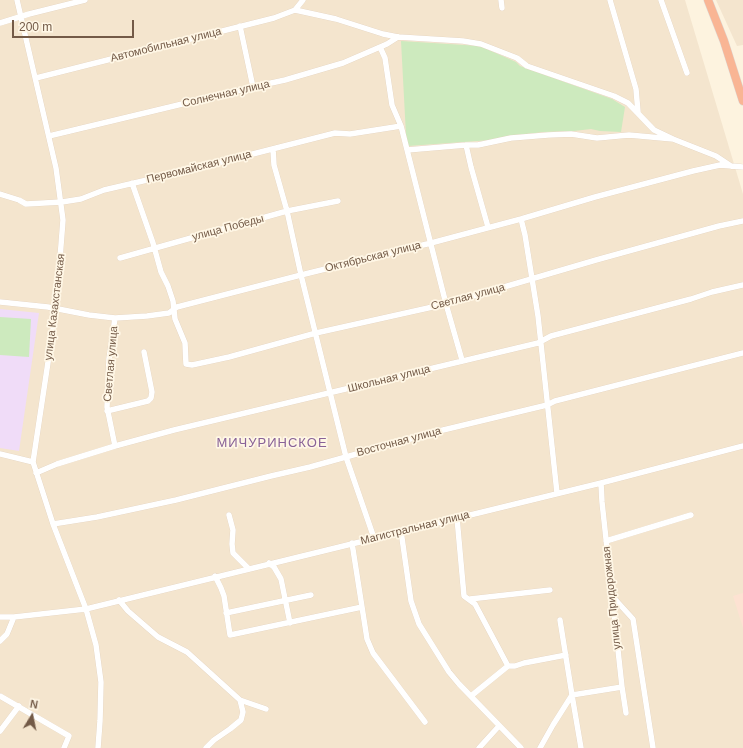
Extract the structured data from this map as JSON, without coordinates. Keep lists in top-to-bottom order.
{
  "streets": {
    "street": [
      "Автомобильная улица",
      "Солнечная улица",
      "Первомайская улица",
      "улица Победы",
      "Октябрьская улица",
      "Светлая улица",
      "улица Казахстанская",
      "Школьная улица",
      "Восточная улица",
      "Магистральная улица",
      "улица Придорожная"
    ]
  },
  "crossings": [
    ["Автомобильная улица", "улица Казахстанская"],
    ["Солнечная улица", "улица Казахстанская"],
    ["Первомайская улица", "улица Казахстанская"],
    ["Октябрьская улица", "Светлая улица"],
    ["Октябрьская улица", "улица Казахстанская"],
    ["Светлая улица", "Школьная улица"],
    ["улица Казахстанская", "Школьная улица"],
    ["улица Казахстанская", "Восточная улица"],
    ["улица Казахстанская", "Магистральная улица"],
    ["Магистральная улица", "улица Придорожная"]
  ],
  "districts": ["МИЧУРИНСКОЕ"],
  "scale_bar": "200 m",
  "north": "top"
}
